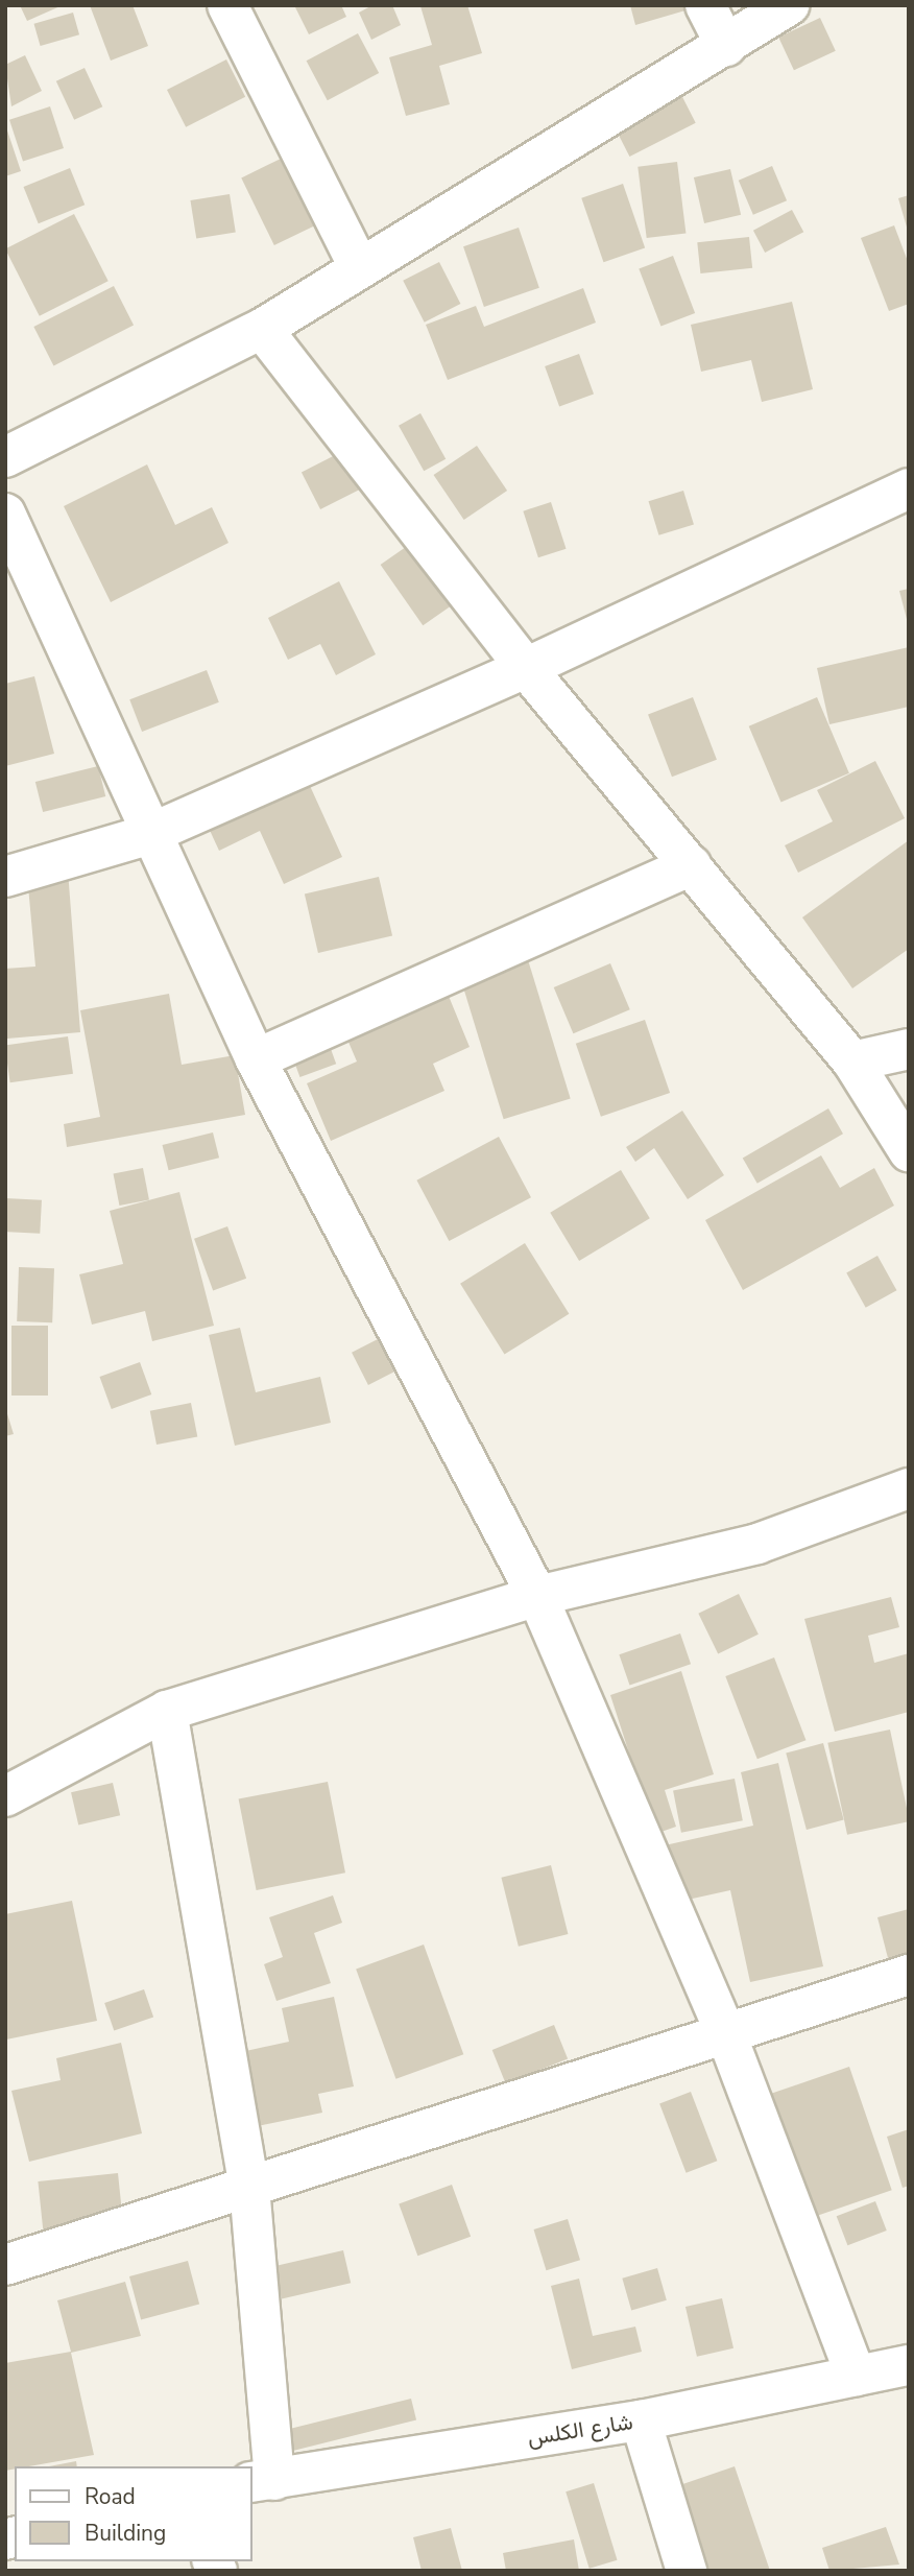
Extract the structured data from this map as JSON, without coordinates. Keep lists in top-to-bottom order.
{
  "streets": {
    "street": ["شارع الكلس"]
  },
  "legend": ["Road", "Building"]
}
